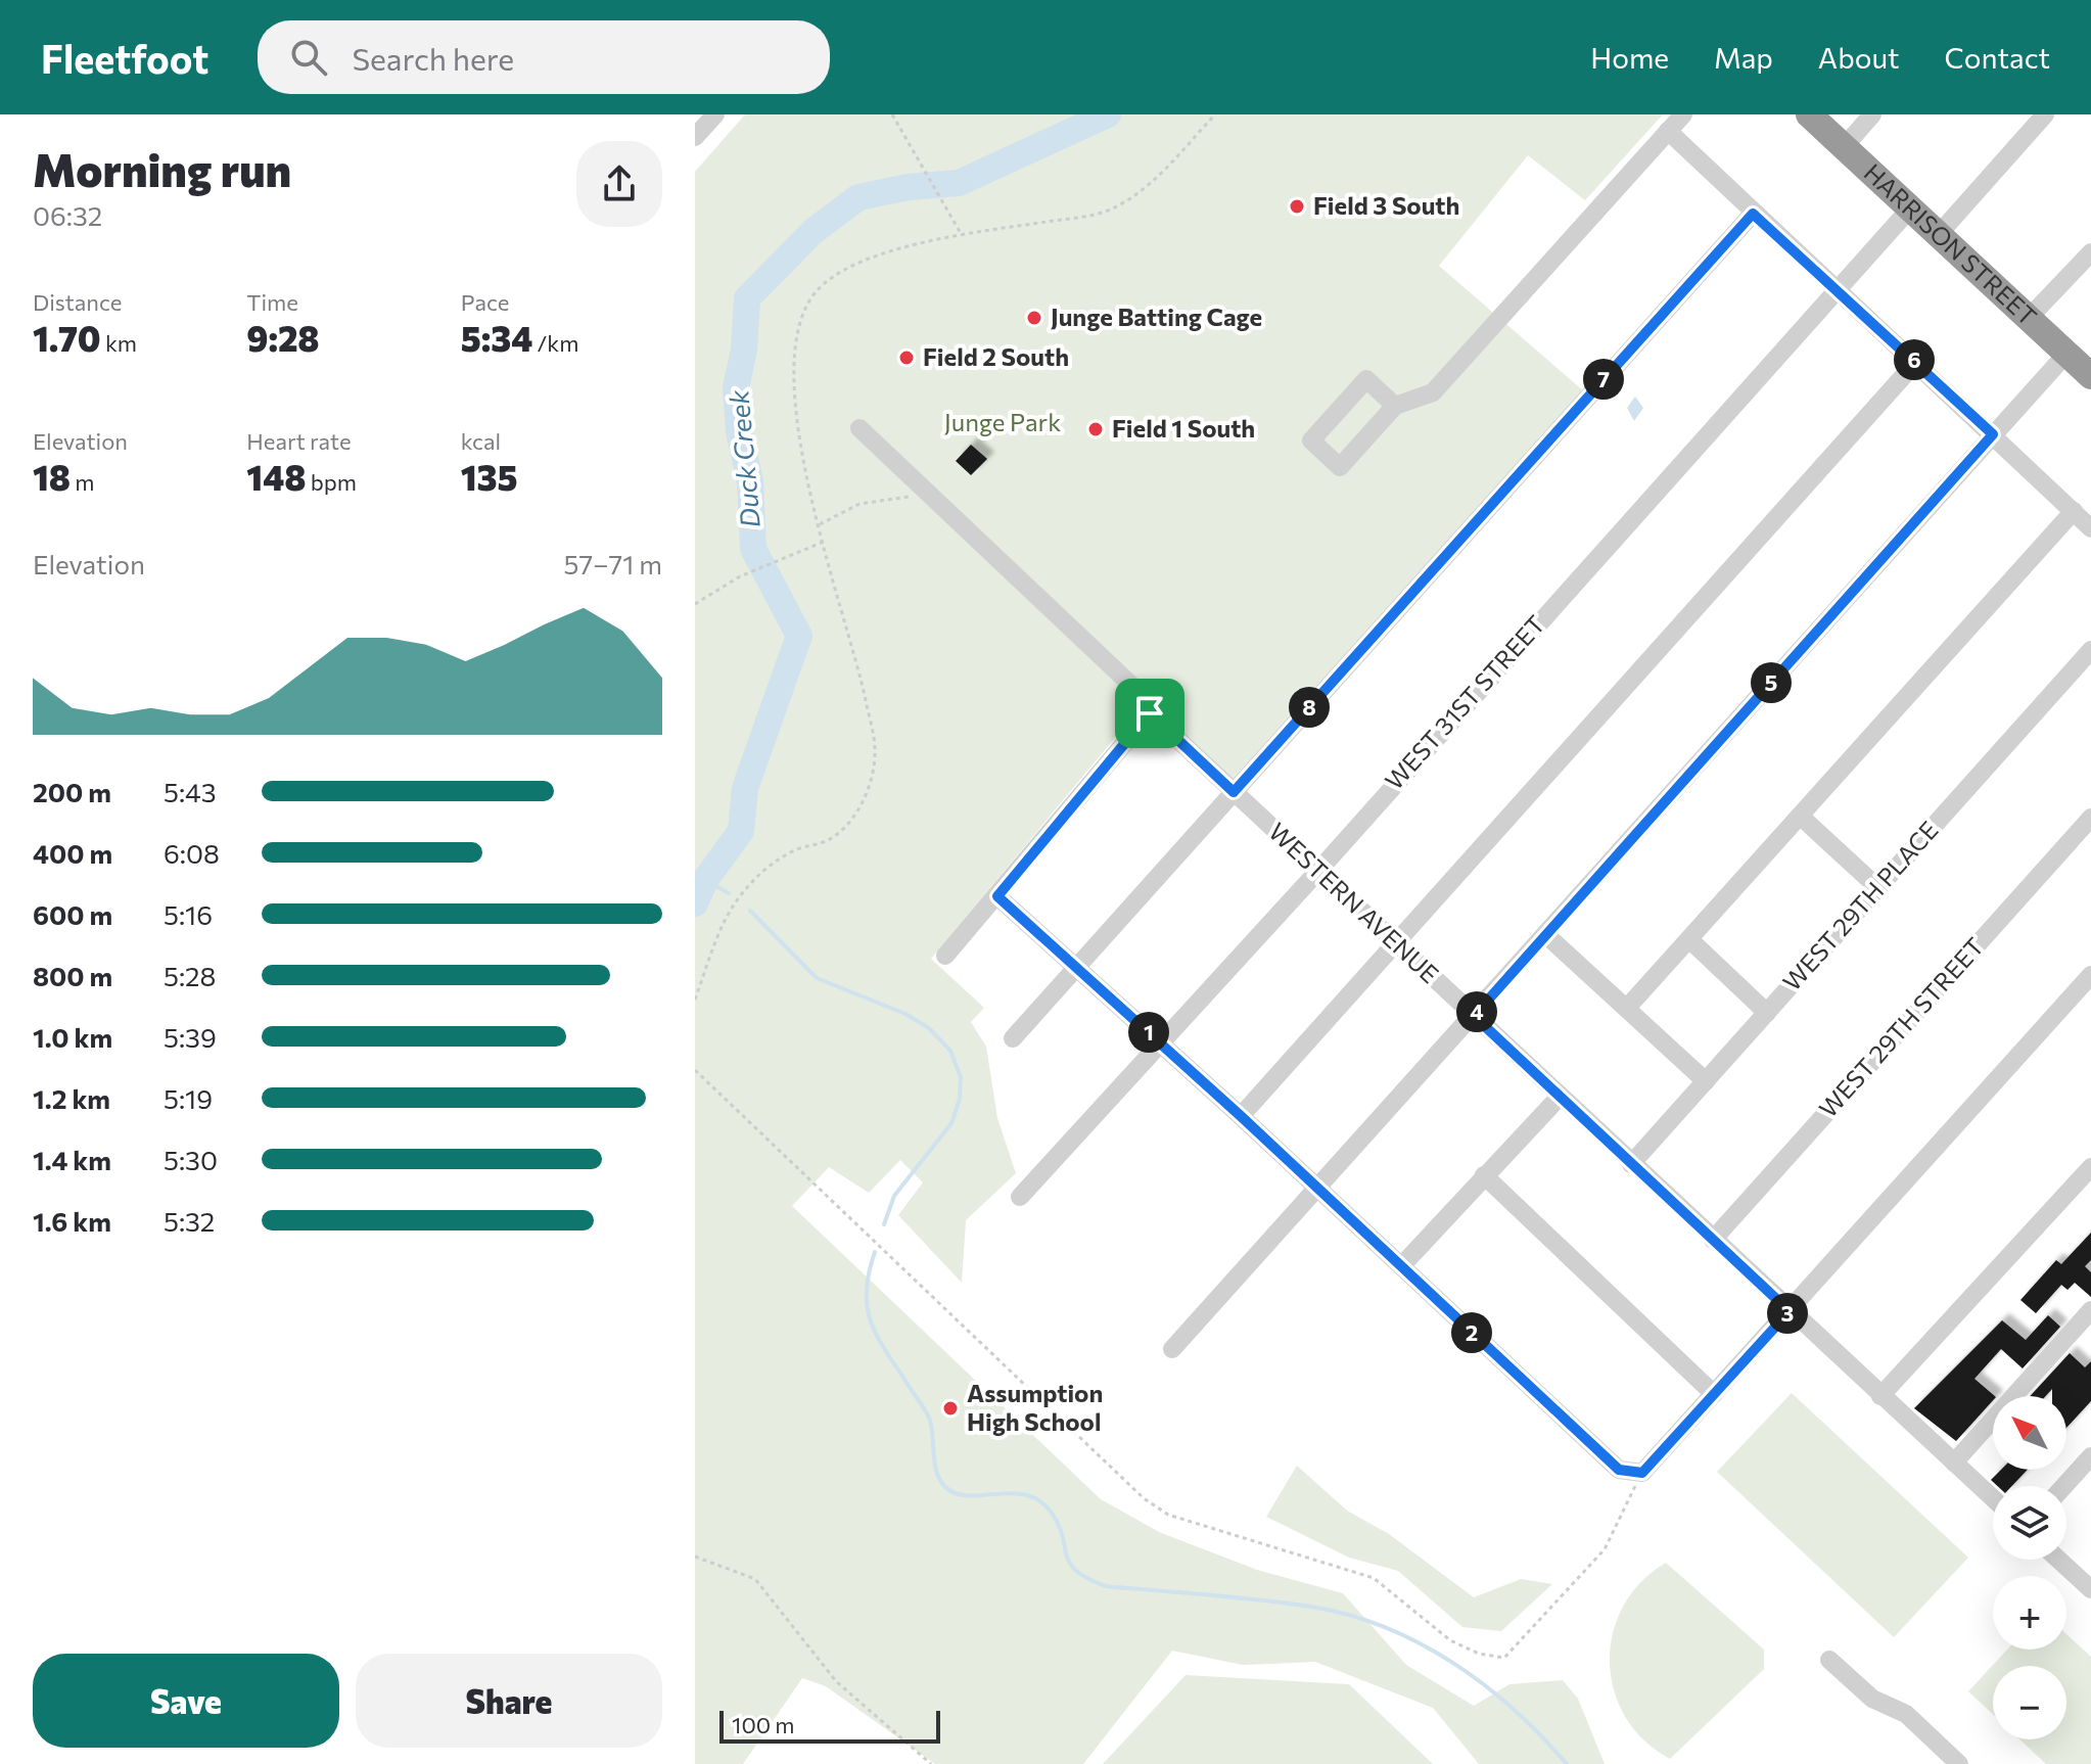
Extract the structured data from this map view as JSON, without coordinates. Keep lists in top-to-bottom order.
{
  "streets": {
    "highway": ["HARRISON STREET"],
    "street": [
      "WEST 31ST STREET",
      "WESTERN AVENUE",
      "WEST 29TH PLACE",
      "WEST 29TH STREET"
    ]
  },
  "crossings": [
    ["HARRISON STREET", "WEST 31ST STREET"],
    ["WEST 31ST STREET", "WESTERN AVENUE"],
    ["WESTERN AVENUE", "WEST 29TH PLACE"],
    ["WESTERN AVENUE", "WEST 29TH STREET"]
  ],
  "water": ["Duck Creek"],
  "parks": ["Junge Park"],
  "places": [
    "Field 3 South",
    "Junge Batting Cage",
    "Field 2 South",
    "Field 1 South",
    "Assumption High School"
  ],
  "scale_bar": "100 m",
  "north": "top left",
  "page": {
    "header": "Fleetfoot",
    "search": "Search here",
    "nav": [
      "Home",
      "Map",
      "About",
      "Contact"
    ],
    "heading": ["Morning run", "06:32"],
    "stats": [
      ["Distance", "1.70 km"],
      ["Time", "9:28"],
      ["Pace", "5:34 /km"],
      ["Elevation", "18 m"],
      ["Heart rate", "148 bpm"],
      ["kcal", "135"]
    ],
    "pins": [
      "6",
      "7",
      "5",
      "8",
      "4",
      "1",
      "3",
      "2"
    ],
    "chart": ["Elevation", "57–71 m"],
    "list": [
      {
        "name": "200 m",
        "note": "5:43"
      },
      {
        "name": "400 m",
        "note": "6:08"
      },
      {
        "name": "600 m",
        "note": "5:16"
      },
      {
        "name": "800 m",
        "note": "5:28"
      },
      {
        "name": "1.0 km",
        "note": "5:39"
      },
      {
        "name": "1.2 km",
        "note": "5:19"
      },
      {
        "name": "1.4 km",
        "note": "5:30"
      },
      {
        "name": "1.6 km",
        "note": "5:32"
      }
    ],
    "map_buttons": ["+", "−"],
    "buttons": ["Save", "Share"],
    "scale": "100 m"
  }
}
